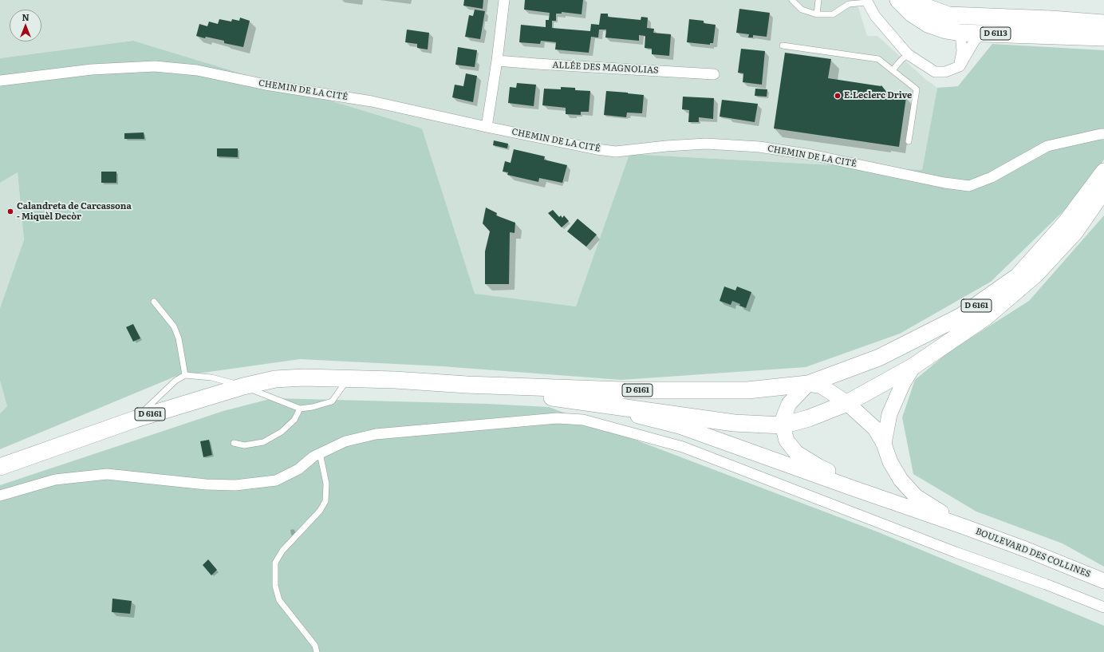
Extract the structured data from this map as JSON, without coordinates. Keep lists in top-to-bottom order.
{
  "streets": {
    "main road": ["D 6113", "D 6161"],
    "street": ["ALLÉE DES MAGNOLIAS", "CHEMIN DE LA CITÉ", "BOULEVARD DES COLLINES"]
  },
  "places": ["E.Leclerc Drive", "Calandreta de Carcassona - Miquèl Decòr"],
  "north": "top"
}
